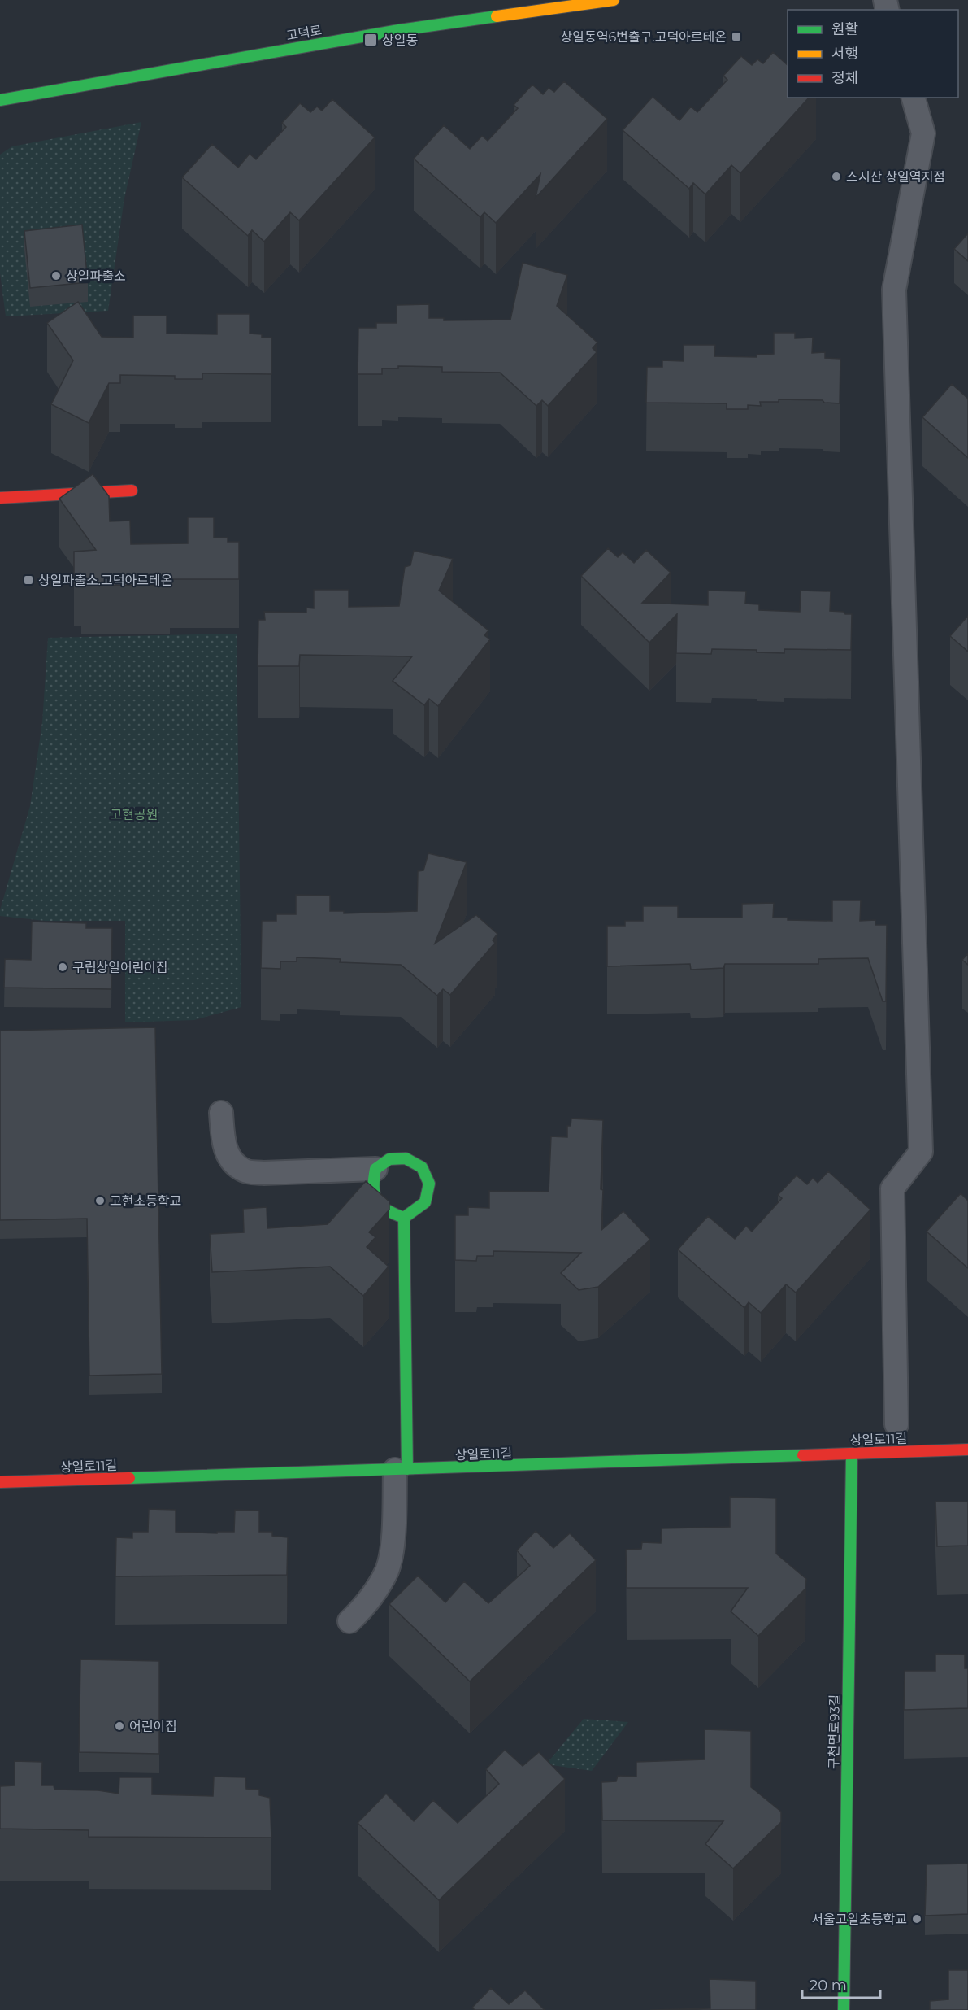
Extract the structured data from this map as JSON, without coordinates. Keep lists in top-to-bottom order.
{
  "streets": {
    "street": ["고덕로", "상일로11길", "구천면로93길"]
  },
  "crossings": [
    ["상일로11길", "구천면로93길"]
  ],
  "parks": ["고현공원"],
  "places": {
    "transit": ["상일동역6번출구.고덕아르테온", "상일동", "상일파출소.고덕아르테온"],
    "other": [
      "스시산 상일역지점",
      "상일파출소",
      "구립상일어린이집",
      "고현초등학교",
      "어린이집",
      "서울고일초등학교"
    ]
  },
  "legend": ["원활", "서행", "정체"],
  "scale_bar": "20 m"
}
